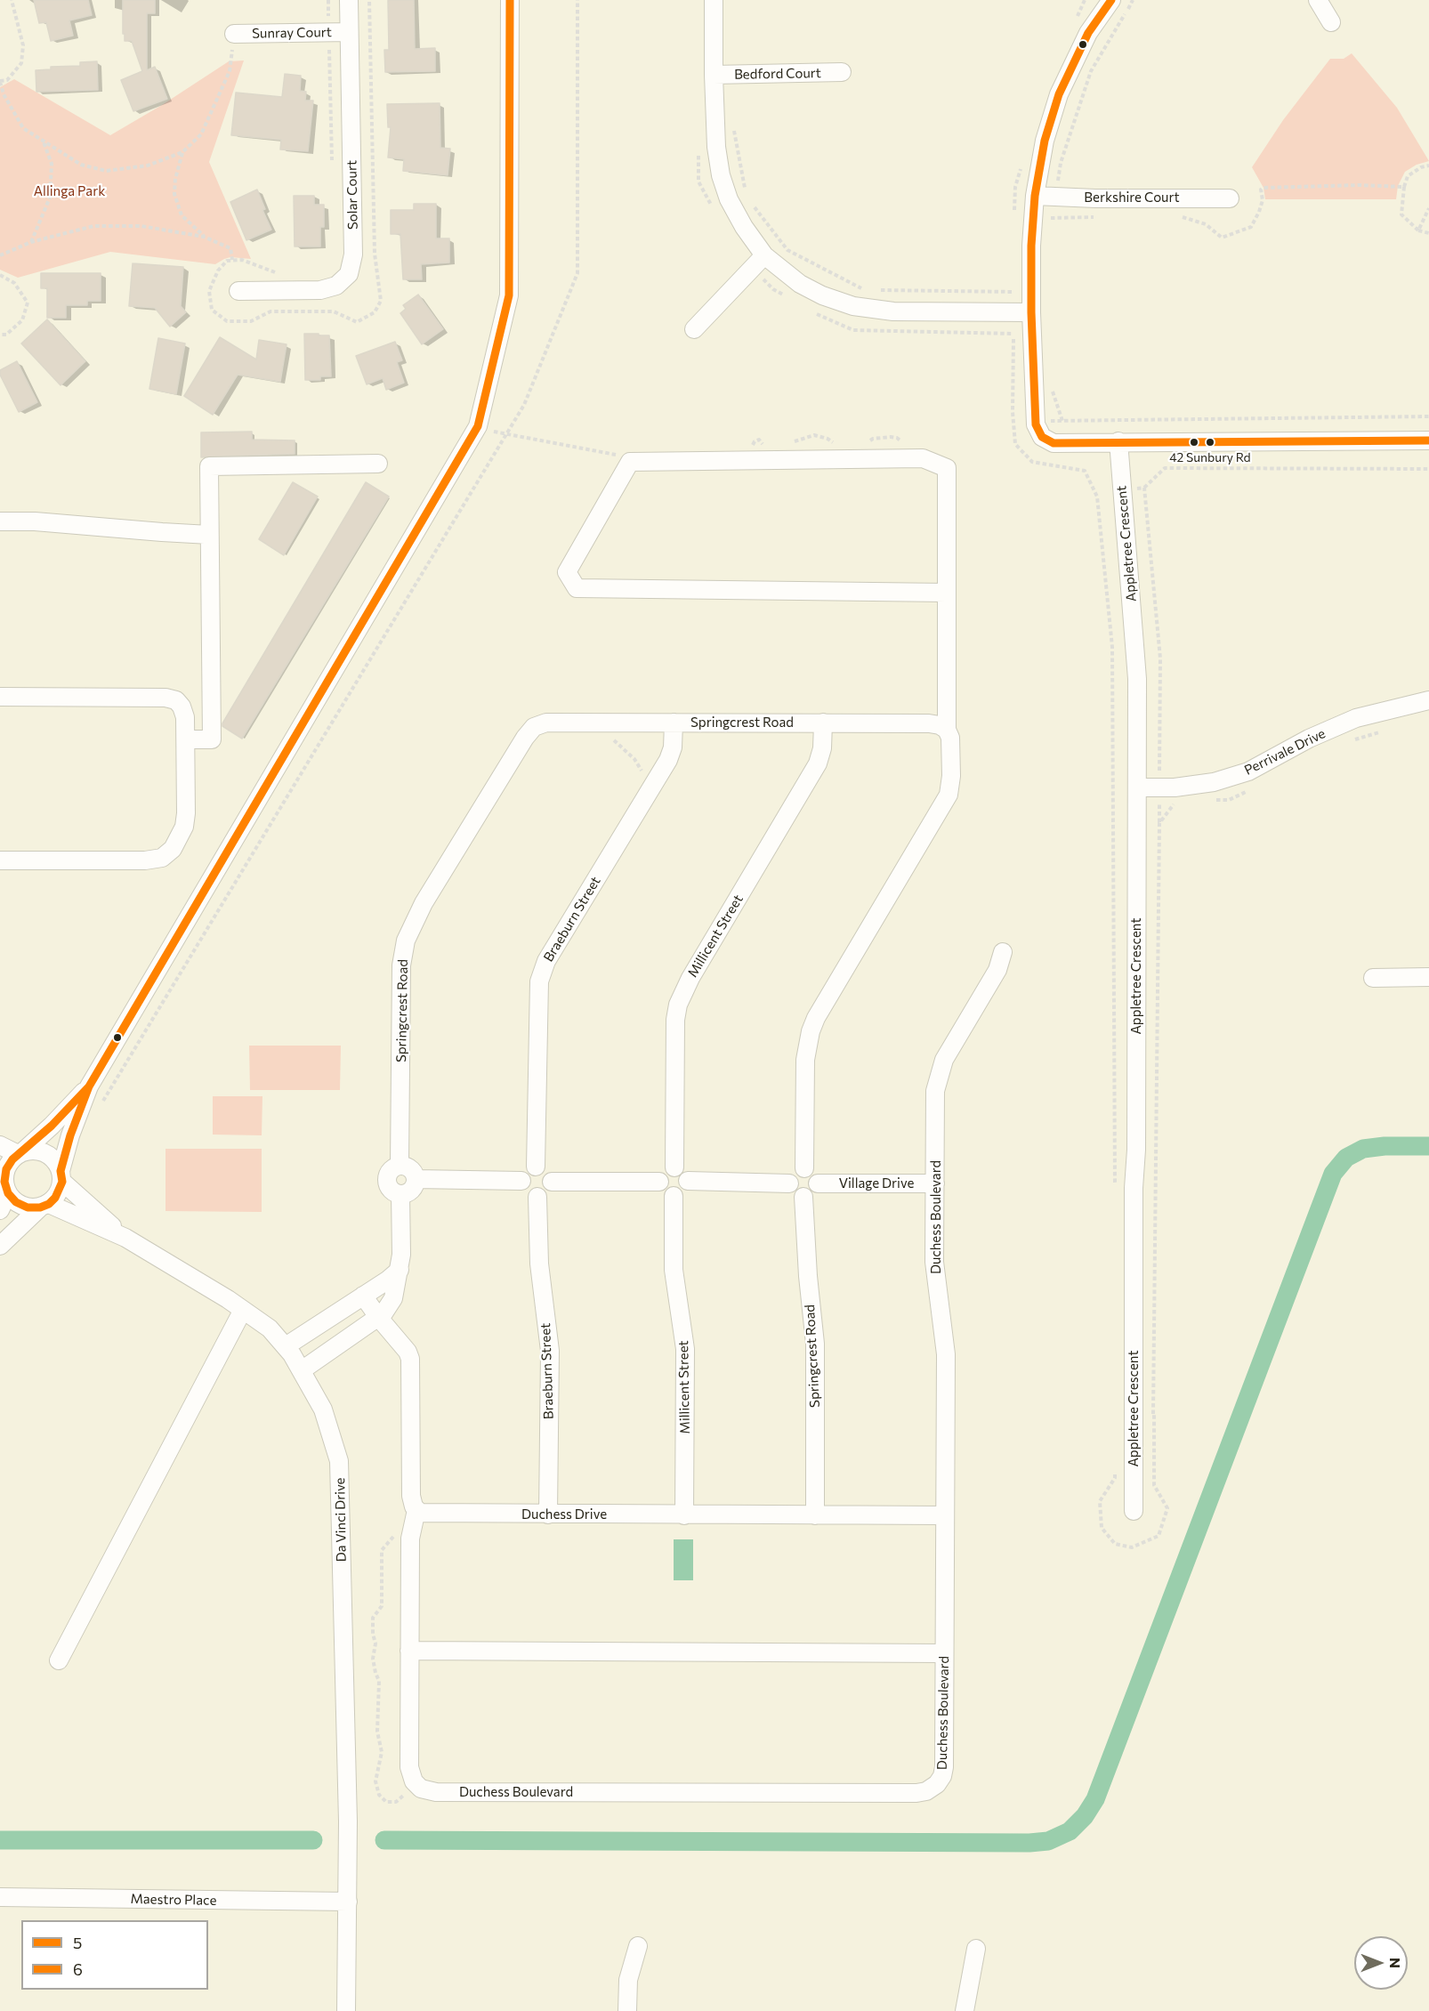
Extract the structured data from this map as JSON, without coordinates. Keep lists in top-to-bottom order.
{
  "streets": {
    "street": [
      "Sunray Court",
      "Bedford Court",
      "Solar Court",
      "Berkshire Court",
      "Appletree Crescent",
      "Springcrest Road",
      "Perrivale Drive",
      "Braeburn Street",
      "Millicent Street",
      "Village Drive",
      "Duchess Boulevard",
      "Duchess Drive",
      "Da Vinci Drive",
      "Maestro Place"
    ]
  },
  "crossings": [
    ["Sunray Court", "Solar Court"],
    ["Appletree Crescent", "Perrivale Drive"],
    ["Springcrest Road", "Braeburn Street"],
    ["Springcrest Road", "Millicent Street"],
    ["Springcrest Road", "Village Drive"],
    ["Springcrest Road", "Duchess Drive"],
    ["Braeburn Street", "Duchess Drive"],
    ["Millicent Street", "Duchess Drive"],
    ["Village Drive", "Duchess Boulevard"],
    ["Duchess Boulevard", "Duchess Drive"],
    ["Da Vinci Drive", "Maestro Place"]
  ],
  "parks": ["Allinga Park"],
  "places": ["42 Sunbury Rd"],
  "lines": ["transit line 5", "transit line 6"],
  "legend": ["5", "6"],
  "north": "right"
}
